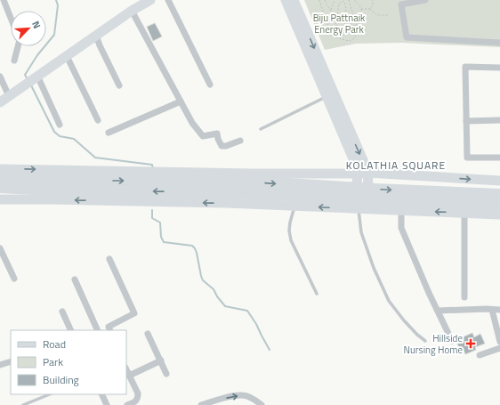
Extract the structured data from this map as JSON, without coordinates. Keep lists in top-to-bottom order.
{
  "districts": ["KOLATHIA SQUARE"],
  "parks": ["Biju Pattnaik Energy Park"],
  "places": {
    "health": ["Hillside Nursing Home"]
  },
  "legend": ["Road", "Park", "Building"],
  "north": "top right"
}
